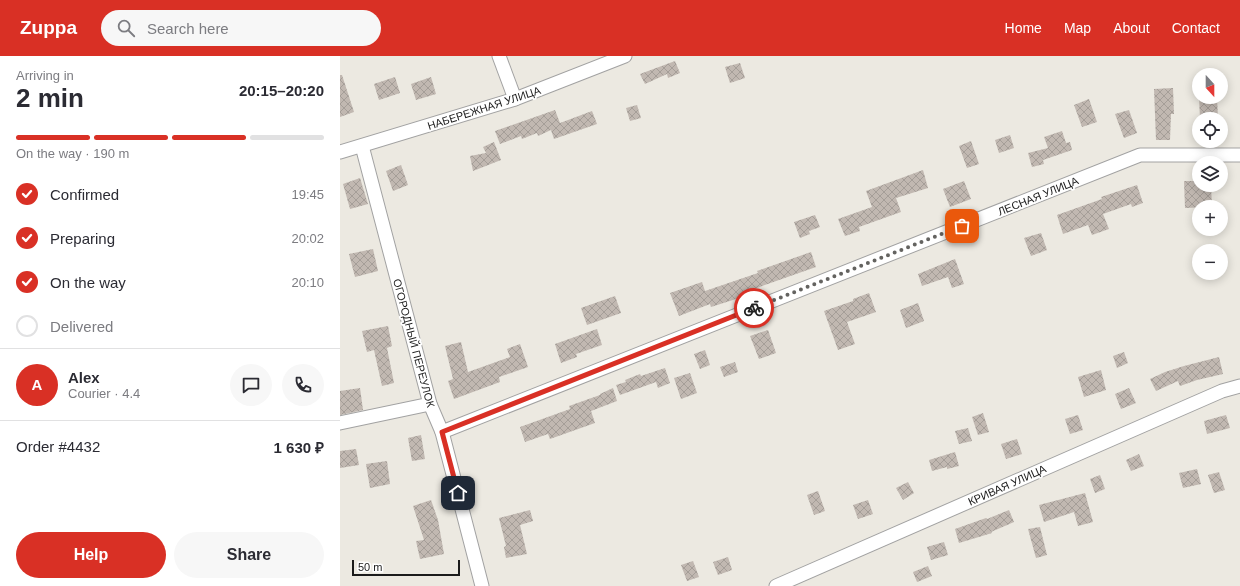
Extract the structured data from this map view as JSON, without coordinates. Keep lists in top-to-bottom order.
{
  "streets": {
    "street": [
      "НАБЕРЕЖНАЯ УЛИЦА",
      "ЛЕСНАЯ УЛИЦА",
      "ОГОРОДНЫЙ ПЕРЕУЛОК",
      "КРИВАЯ УЛИЦА"
    ]
  },
  "crossings": [
    ["НАБЕРЕЖНАЯ УЛИЦА", "ОГОРОДНЫЙ ПЕРЕУЛОК"],
    ["ЛЕСНАЯ УЛИЦА", "ОГОРОДНЫЙ ПЕРЕУЛОК"]
  ],
  "scale_bar": "50 m",
  "north": "bottom",
  "page": {
    "header": "Zuppa",
    "search": "Search here",
    "nav": [
      "Home",
      "Map",
      "About",
      "Contact"
    ],
    "heading": ["2 min", "Arriving in", "20:15–20:20"],
    "panel": [
      "Alex",
      "Courier · 4.4",
      "Order #4432",
      "1 630 ₽"
    ],
    "map_buttons": ["+", "−"],
    "bar": "On the way · 190 m",
    "list": [
      ["Confirmed", "19:45"],
      ["Preparing", "20:02"],
      ["On the way", "20:10"],
      "Delivered"
    ],
    "round": "A",
    "buttons": ["Help", "Share"],
    "scale": "50 m"
  }
}
